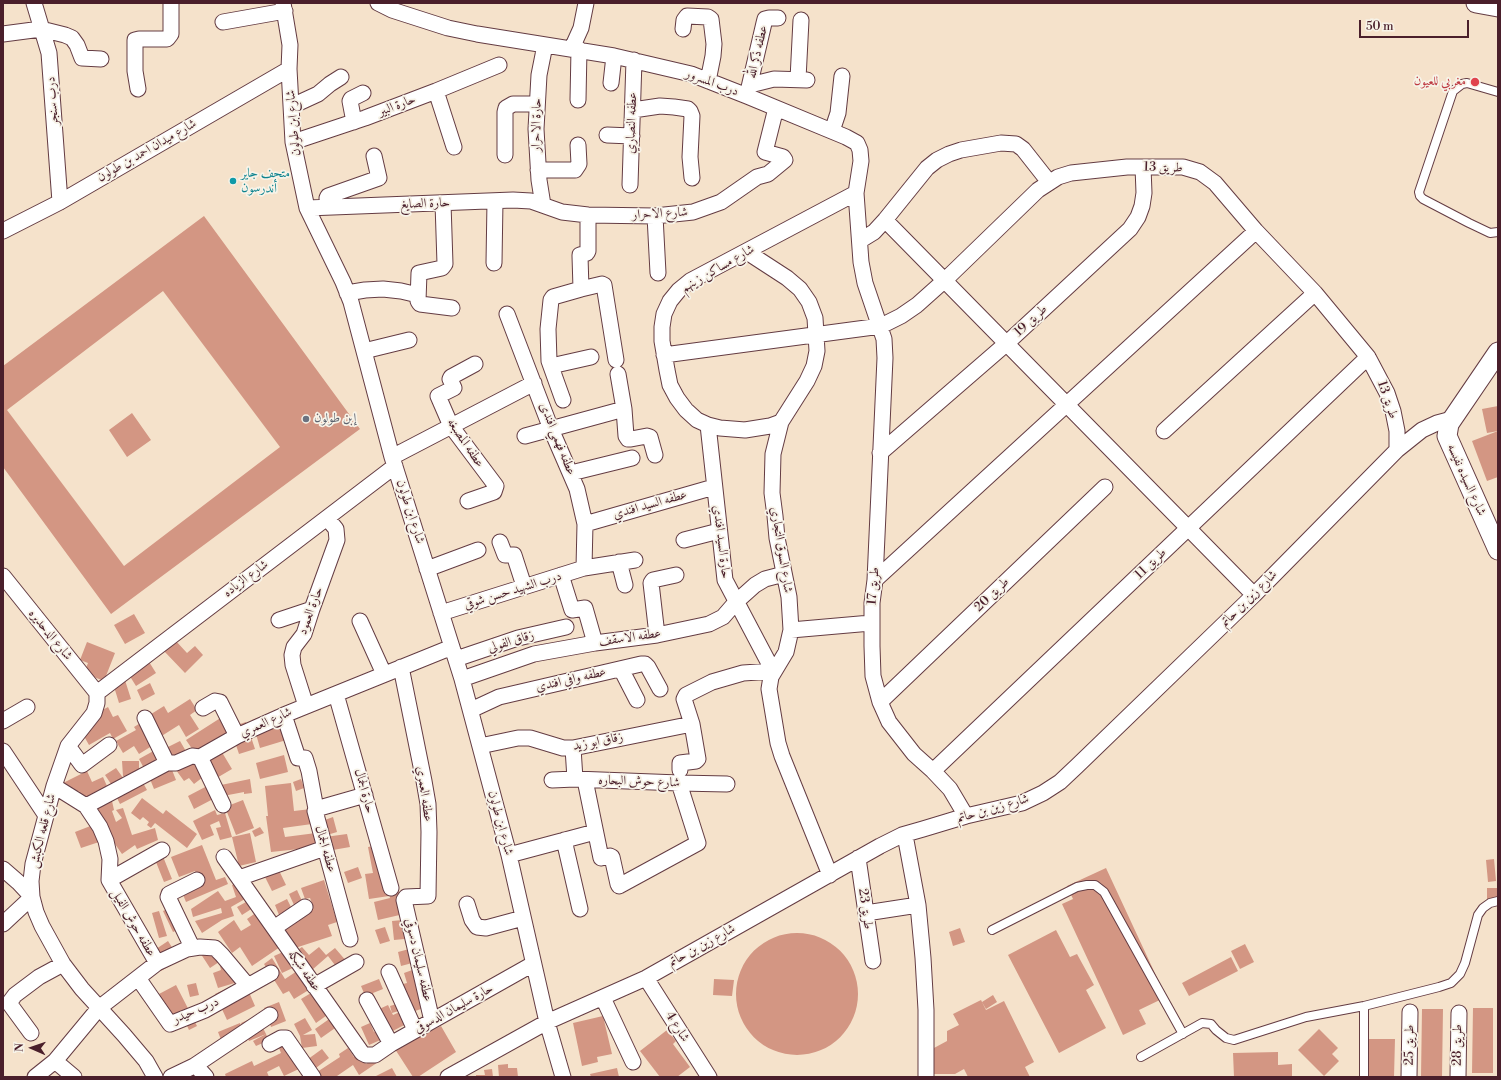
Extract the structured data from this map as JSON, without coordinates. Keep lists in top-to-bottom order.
{
  "streets": {
    "street": [
      "عطفه ذكر الله",
      "درب المسرور",
      "درب سنجر",
      "حارة البير",
      "شارع ابن طولون",
      "عطفه النصاري",
      "حارة الاحرار",
      "شارع ميدان احمد بن طولون",
      "طريق 13",
      "حارة الصايغ",
      "شارع الاحرار",
      "شارع مساكن زينهم",
      "طريق 19",
      "عطفه فهمي افندى",
      "عطفه المصبغه",
      "شارع السيده نفيسه",
      "عطفه السيد افندي",
      "حارة السيد افندي",
      "شارع السوق التجاري",
      "طريق 11",
      "شارع الزياده",
      "طريق 17",
      "درب الشهيد حسن شوقي",
      "طريق 20",
      "شارع زين بن حاتم",
      "حارة العمود",
      "شارع الدحديره",
      "عطفه الاسقف",
      "زقاق الفولي",
      "عطفه وافي افندي",
      "شارع العمري",
      "زقاق ابو زيد",
      "شارع حوش البحاره",
      "حارة الجمال",
      "عطفه العمري",
      "شارع قلعه الكبش",
      "عطفه الجمال",
      "طريق 23",
      "عطفه حوش الفيل",
      "عطفه سليمان دسوقي",
      "عطفه شبكه",
      "حارة سليمان الدسوقي",
      "درب حيدر",
      "شارع 4",
      "طريق 25",
      "طريق 28"
    ]
  },
  "crossings": [
    ["عطفه ذكر الله", "درب المسرور"],
    ["درب المسرور", "عطفه النصاري"],
    ["درب المسرور", "حارة الاحرار"],
    ["درب المسرور", "طريق 13"],
    ["درب المسرور", "شارع الاحرار"],
    ["درب المسرور", "شارع مساكن زينهم"],
    ["درب المسرور", "طريق 17"],
    ["درب سنجر", "شارع ميدان احمد بن طولون"],
    ["حارة البير", "شارع ابن طولون"],
    ["شارع ابن طولون", "شارع ميدان احمد بن طولون"],
    ["شارع ابن طولون", "حارة الصايغ"],
    ["شارع ابن طولون", "شارع الزياده"],
    ["شارع ابن طولون", "درب الشهيد حسن شوقي"],
    ["شارع ابن طولون", "شارع زين بن حاتم"],
    ["شارع ابن طولون", "عطفه الاسقف"],
    ["شارع ابن طولون", "زقاق الفولي"],
    ["شارع ابن طولون", "عطفه وافي افندي"],
    ["شارع ابن طولون", "شارع العمري"],
    ["شارع ابن طولون", "زقاق ابو زيد"],
    ["شارع ابن طولون", "حارة سليمان الدسوقي"],
    ["حارة الاحرار", "حارة الصايغ"],
    ["حارة الاحرار", "شارع الاحرار"],
    ["طريق 13", "شارع مساكن زينهم"],
    ["طريق 13", "طريق 19"],
    ["طريق 13", "شارع السوق التجاري"],
    ["طريق 13", "طريق 11"],
    ["طريق 13", "طريق 17"],
    ["طريق 13", "شارع زين بن حاتم"],
    ["حارة الصايغ", "شارع الاحرار"],
    ["شارع مساكن زينهم", "حارة السيد افندي"],
    ["شارع مساكن زينهم", "شارع السوق التجاري"],
    ["طريق 19", "طريق 17"],
    ["عطفه فهمي افندى", "عطفه السيد افندي"],
    ["عطفه فهمي افندى", "شارع الزياده"],
    ["عطفه فهمي افندى", "درب الشهيد حسن شوقي"],
    ["عطفه المصبغه", "شارع الزياده"],
    ["شارع السيده نفيسه", "شارع زين بن حاتم"],
    ["عطفه السيد افندي", "حارة السيد افندي"],
    ["حارة السيد افندي", "شارع السوق التجاري"],
    ["حارة السيد افندي", "عطفه الاسقف"],
    ["شارع السوق التجاري", "شارع زين بن حاتم"],
    ["شارع السوق التجاري", "عطفه الاسقف"],
    ["طريق 11", "طريق 17"],
    ["شارع الزياده", "حارة العمود"],
    ["شارع الزياده", "شارع الدحديره"],
    ["شارع الزياده", "شارع قلعه الكبش"],
    ["طريق 17", "طريق 20"],
    ["طريق 17", "شارع زين بن حاتم"],
    ["شارع زين بن حاتم", "طريق 23"],
    ["شارع زين بن حاتم", "شارع 4"],
    ["حارة العمود", "شارع العمري"],
    ["شارع الدحديره", "شارع قلعه الكبش"],
    ["زقاق الفولي", "شارع العمري"],
    ["شارع العمري", "حارة الجمال"],
    ["شارع العمري", "عطفه العمري"],
    ["شارع العمري", "عطفه حوش الفيل"],
    ["حارة الجمال", "عطفه الجمال"],
    ["عطفه العمري", "عطفه سليمان دسوقي"],
    ["شارع قلعه الكبش", "عطفه حوش الفيل"],
    ["عطفه سليمان دسوقي", "حارة سليمان الدسوقي"],
    ["عطفه شبكه", "حارة سليمان الدسوقي"]
  ],
  "places": ["مغربي للعيون", "متحف جاير أندرسون", "إبن طولون"],
  "scale_bar": "50 m",
  "north": "left"
}
